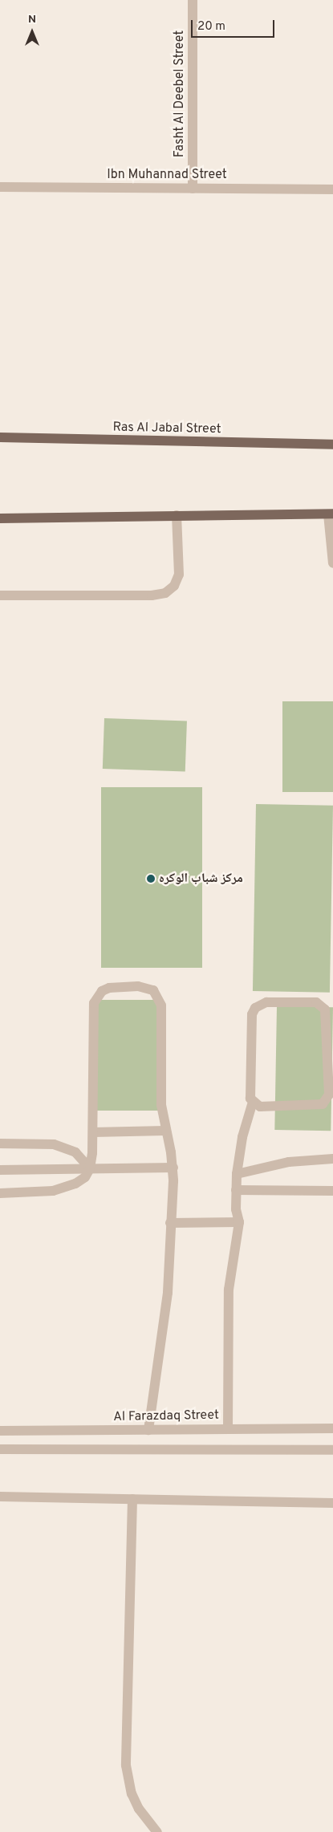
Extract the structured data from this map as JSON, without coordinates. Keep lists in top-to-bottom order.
{
  "streets": {
    "main road": ["Ras Al Jabal Street"],
    "street": ["Fasht Al Deebel Street", "Ibn Muhannad Street", "Al Farazdaq Street"]
  },
  "crossings": [
    ["Fasht Al Deebel Street", "Ibn Muhannad Street"]
  ],
  "places": ["مركز شباب الوكره"],
  "scale_bar": "20 m",
  "north": "top"
}
